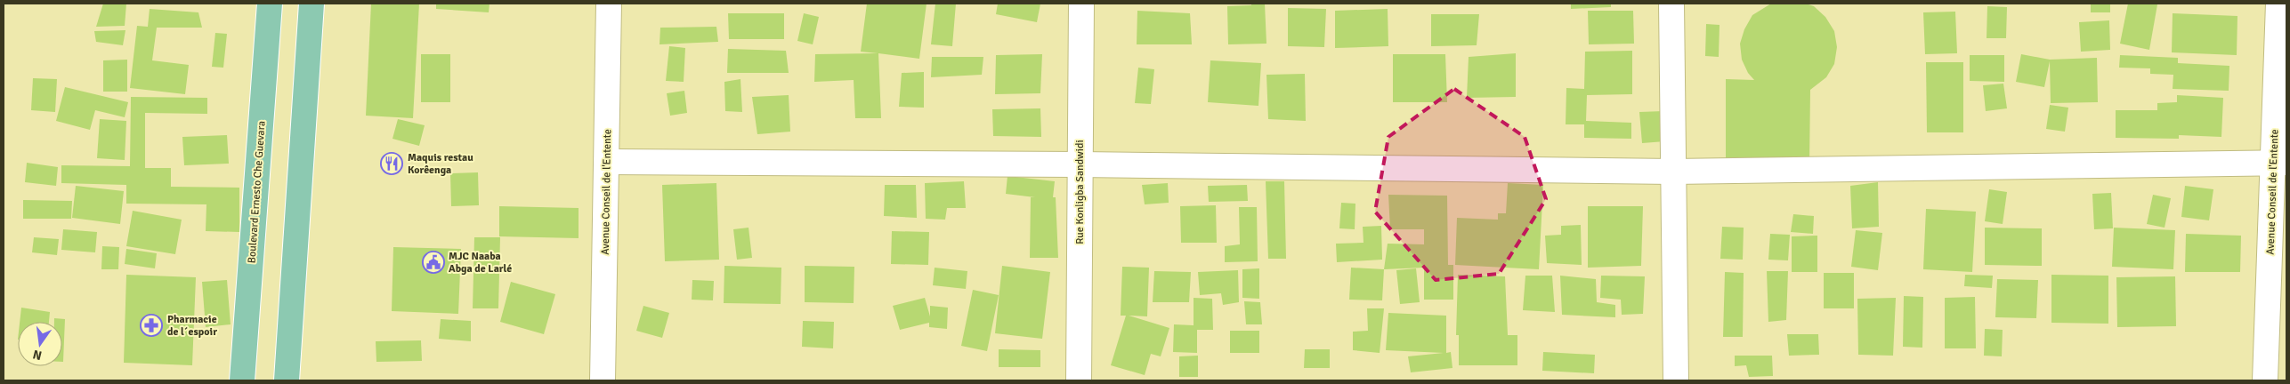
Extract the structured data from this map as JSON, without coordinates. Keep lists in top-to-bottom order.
{
  "streets": {
    "main road": ["Boulevard Ernesto Che Guevara"],
    "street": ["Avenue Conseil de l'Entente", "Rue Konligba Sandwidi"]
  },
  "places": {
    "restaurant": ["Maquis restau Korêenga"],
    "public building": ["MJC Naaba Abga de Larlé"],
    "pharmacy": ["Pharmacie de l´espoir"]
  },
  "north": "bottom"
}
